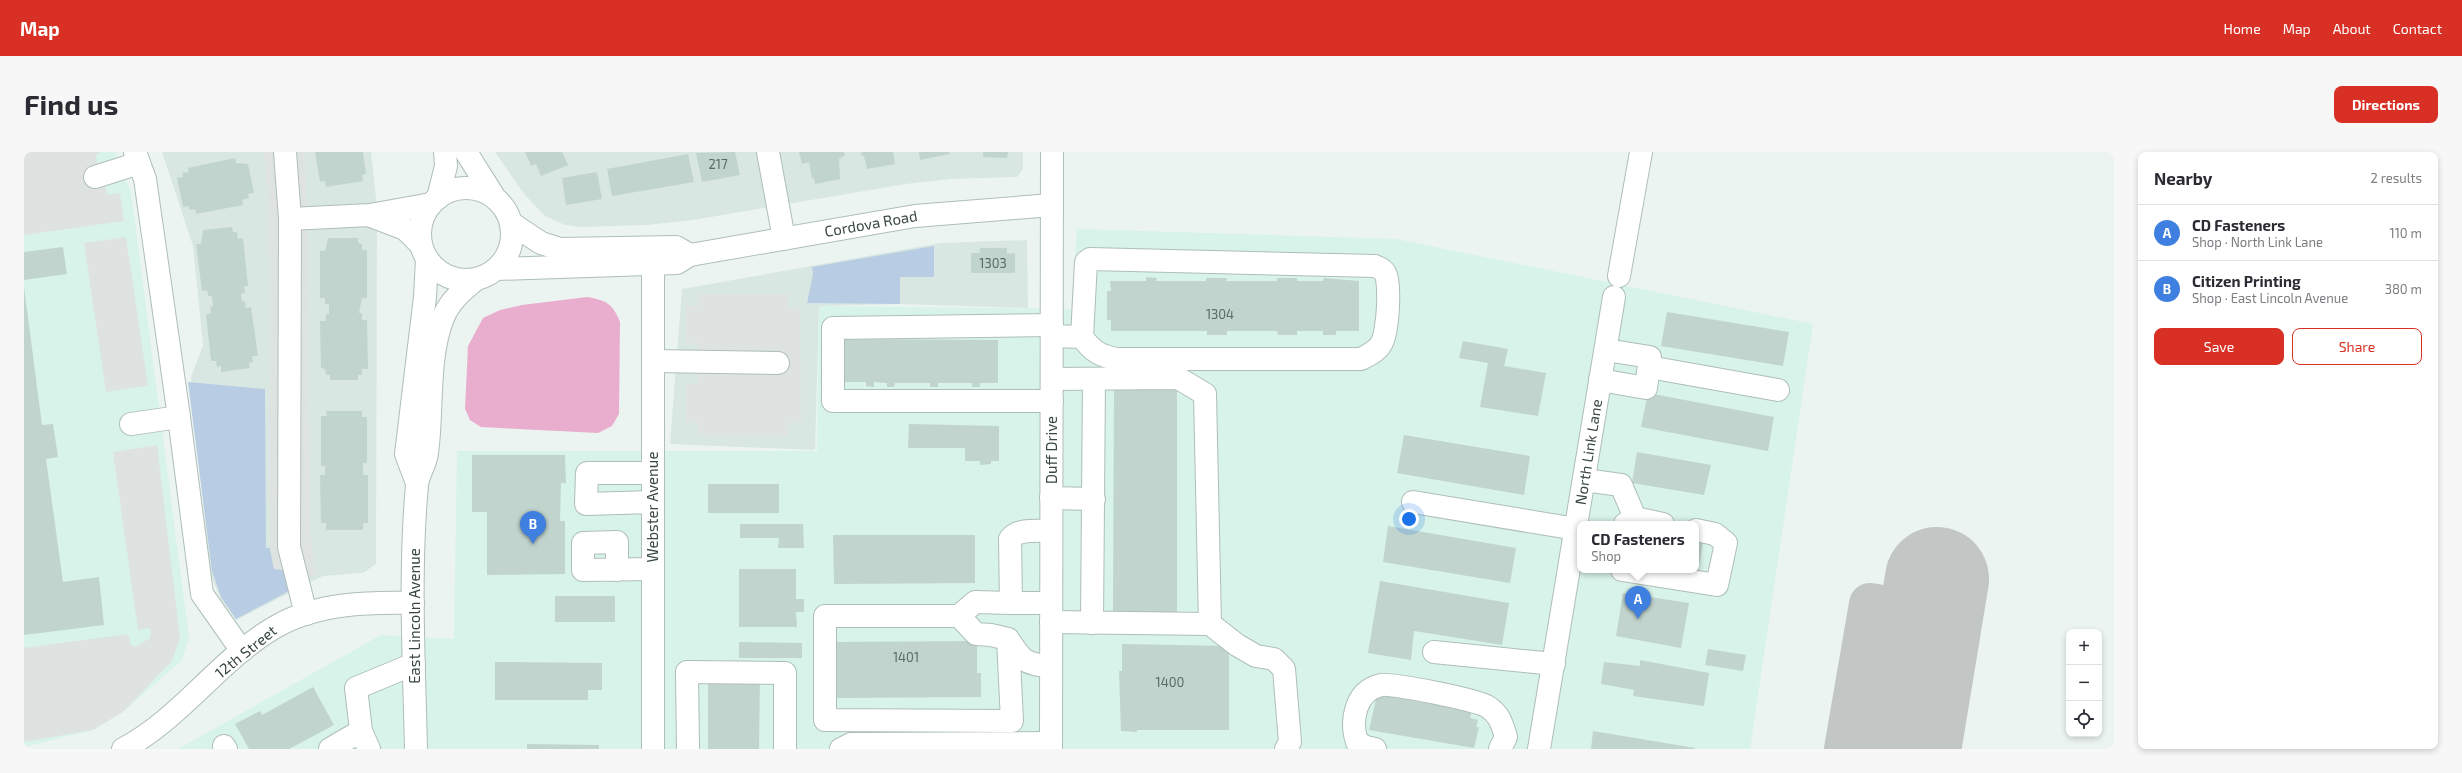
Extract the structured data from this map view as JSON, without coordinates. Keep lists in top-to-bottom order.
{
  "streets": {
    "street": [
      "Cordova Road",
      "Duff Drive",
      "North Link Lane",
      "Webster Avenue",
      "East Lincoln Avenue",
      "12th Street"
    ]
  },
  "crossings": [
    ["Cordova Road", "Duff Drive"],
    ["Cordova Road", "Webster Avenue"],
    ["Cordova Road", "East Lincoln Avenue"],
    ["East Lincoln Avenue", "12th Street"]
  ],
  "house_numbers": [
    "217",
    "1303",
    "1304",
    "1401",
    "1400"
  ],
  "page": {
    "header": "Map",
    "nav": [
      "Home",
      "Map",
      "About",
      "Contact"
    ],
    "buttons": [
      "Directions",
      ["Save", "Share"]
    ],
    "title": "Find us",
    "heading": ["Nearby", "2 results"],
    "list": [
      {
        "mark": "A",
        "name": "CD Fasteners",
        "note": "Shop · North Link Lane",
        "value": "110 m"
      },
      {
        "mark": "B",
        "name": "Citizen Printing",
        "note": "Shop · East Lincoln Avenue",
        "value": "380 m"
      }
    ],
    "pins": ["B", "A"],
    "popup": ["CD Fasteners", "Shop"],
    "map_buttons": ["+", "−"]
  }
}
